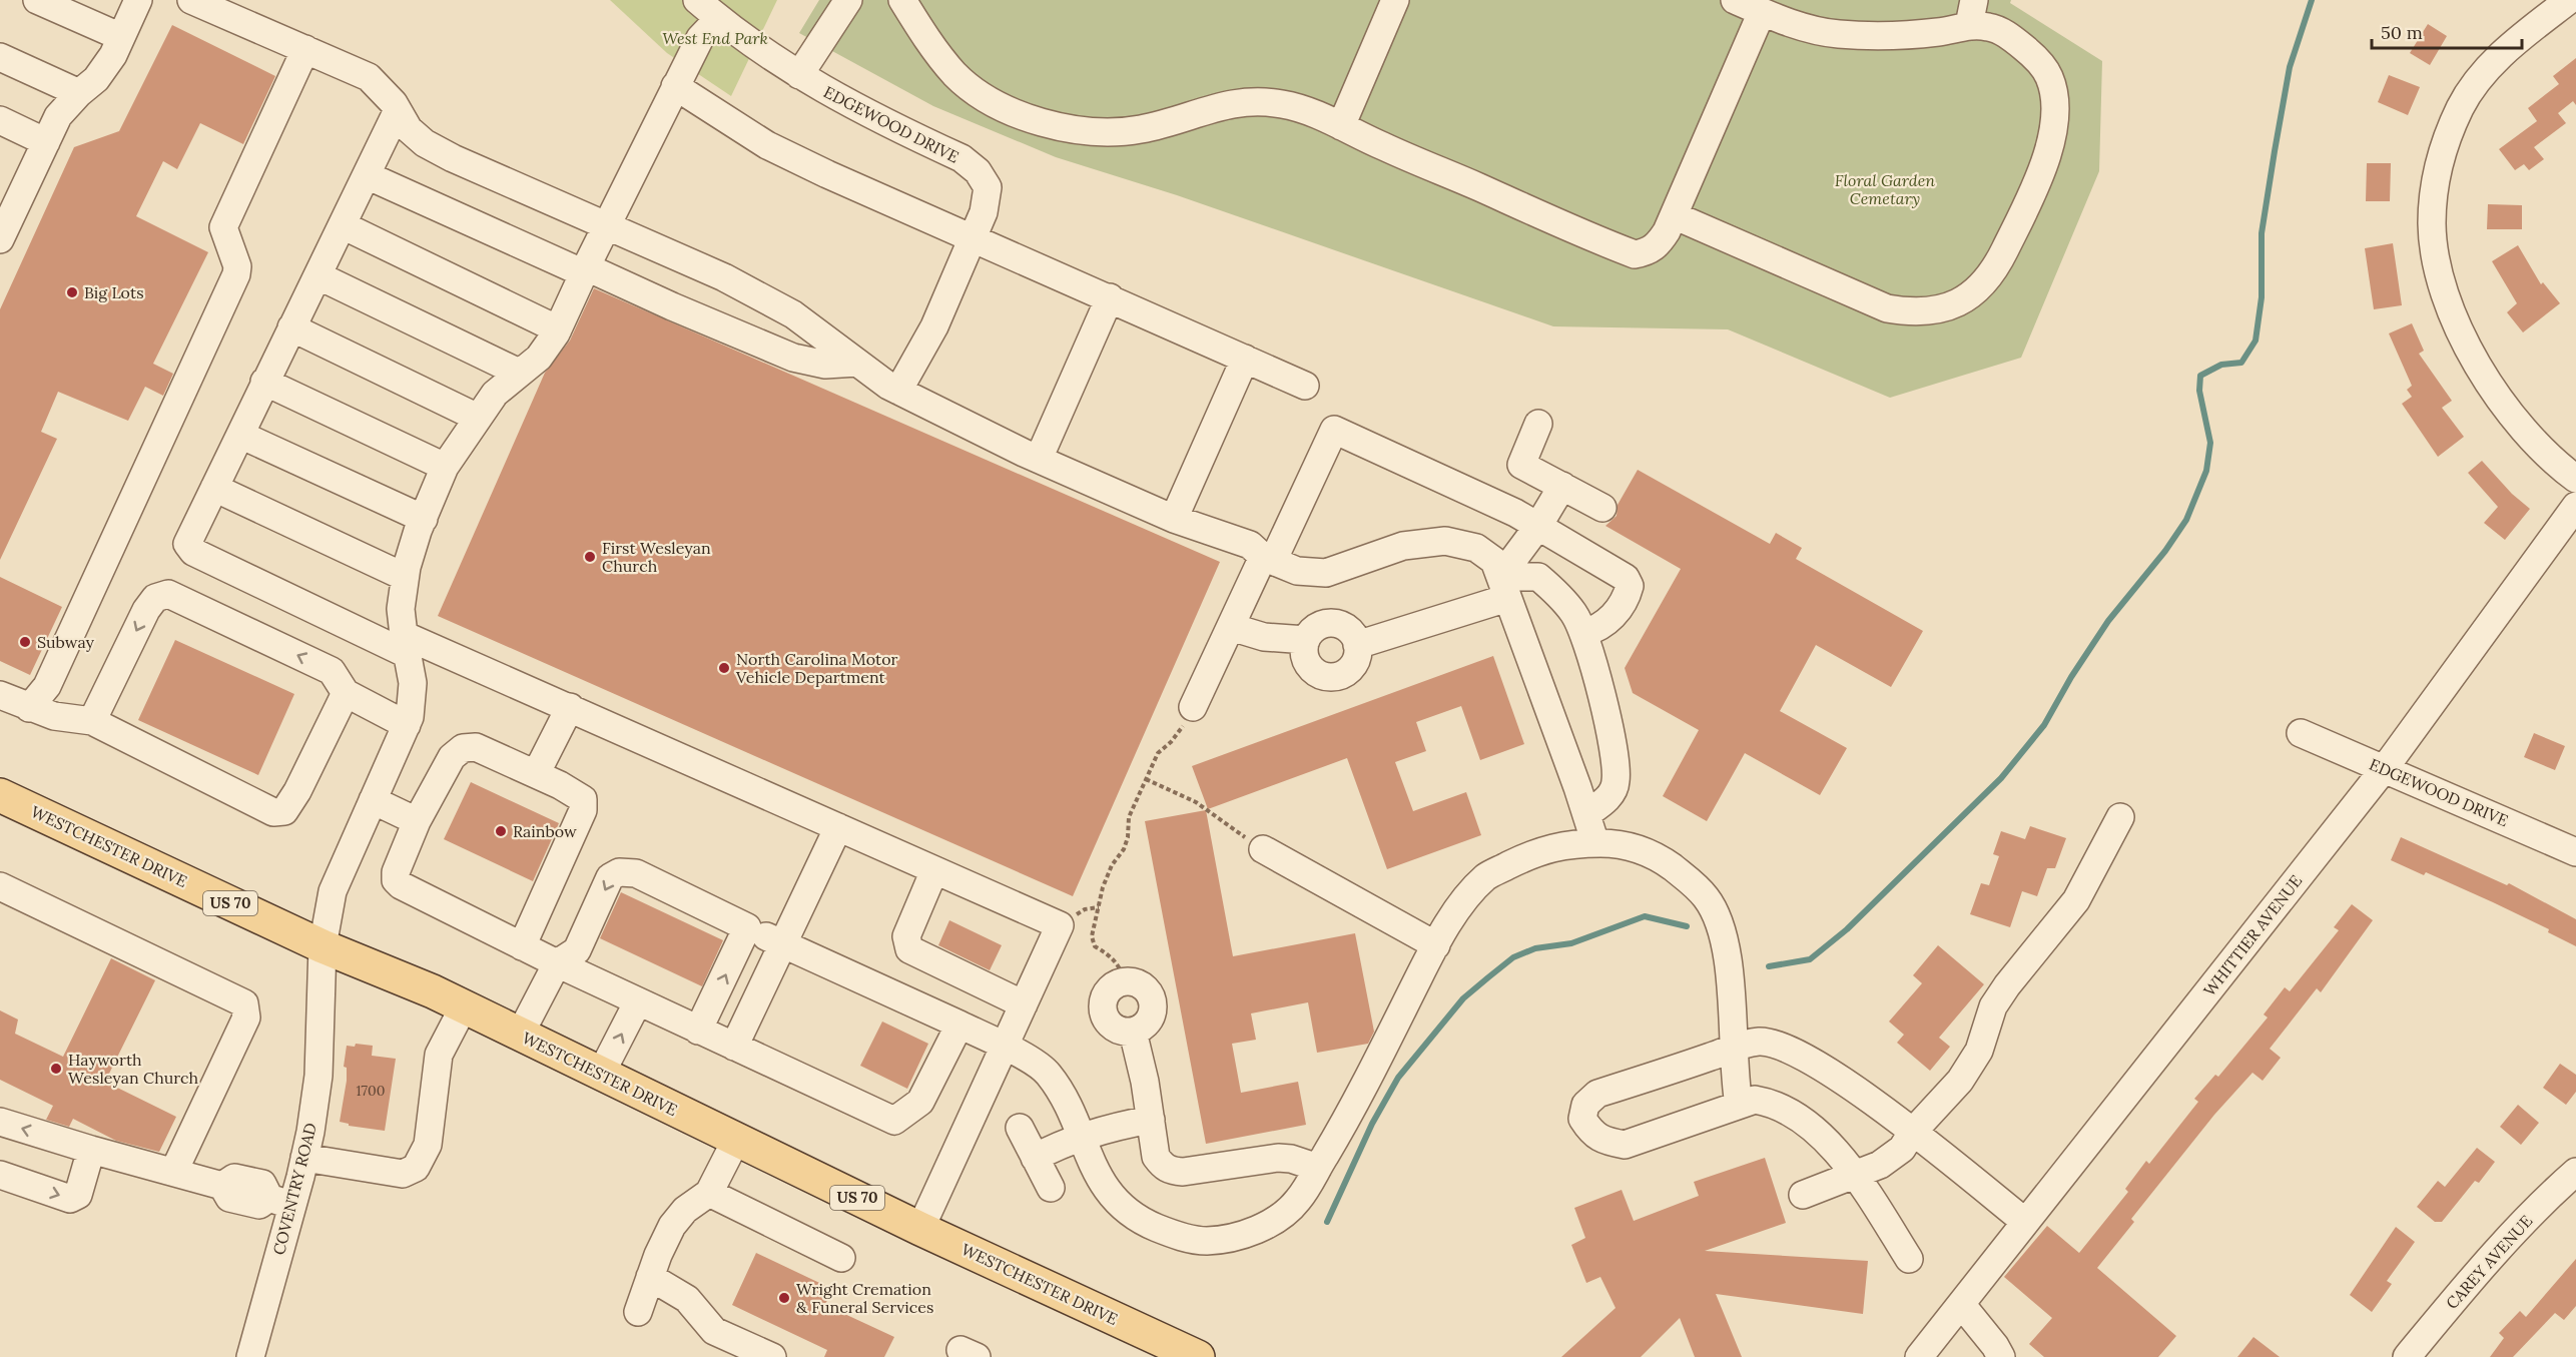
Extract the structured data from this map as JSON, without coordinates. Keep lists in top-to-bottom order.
{
  "streets": {
    "main road": ["WESTCHESTER DRIVE", "US 70"],
    "street": [
      "EDGEWOOD DRIVE",
      "WHITTIER AVENUE",
      "COVENTRY ROAD",
      "CAREY AVENUE"
    ]
  },
  "crossings": [
    ["EDGEWOOD DRIVE", "WHITTIER AVENUE"],
    ["EDGEWOOD DRIVE", "COVENTRY ROAD"],
    ["WESTCHESTER DRIVE", "COVENTRY ROAD"]
  ],
  "parks": ["West End Park", "Floral Garden Cemetary"],
  "places": [
    "Big Lots",
    "First Wesleyan Church",
    "Subway",
    "North Carolina Motor Vehicle Department",
    "Rainbow",
    "Hayworth Wesleyan Church",
    "Wright Cremation & Funeral Services"
  ],
  "house_numbers": ["1700"],
  "scale_bar": "50 m"
}
